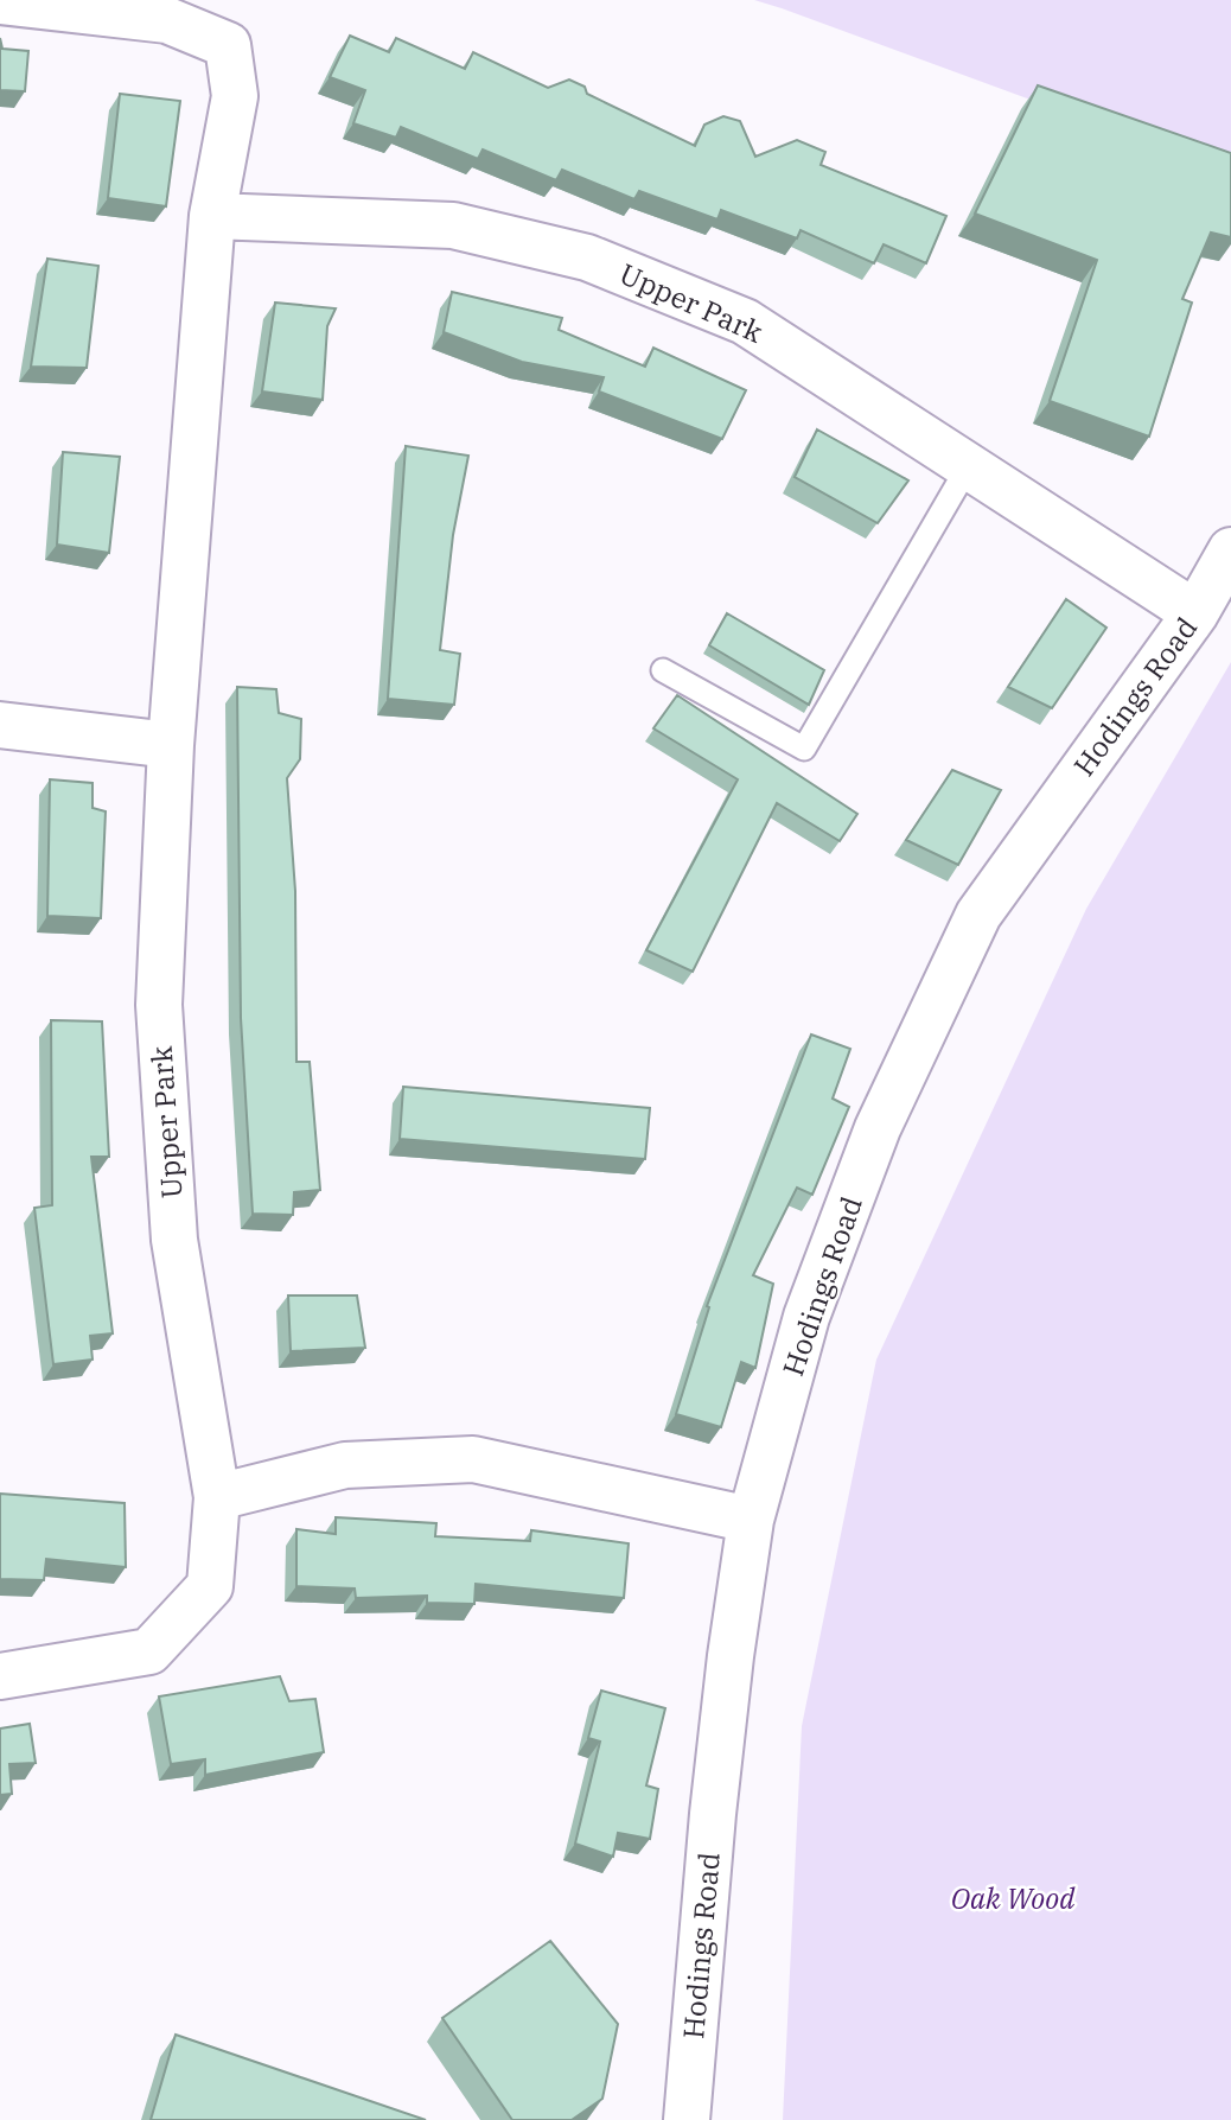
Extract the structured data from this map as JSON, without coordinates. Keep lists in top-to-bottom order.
{
  "streets": {
    "street": ["Upper Park", "Hodings Road"]
  },
  "crossings": [
    ["Upper Park", "Hodings Road"]
  ],
  "parks": ["Oak Wood"]
}
